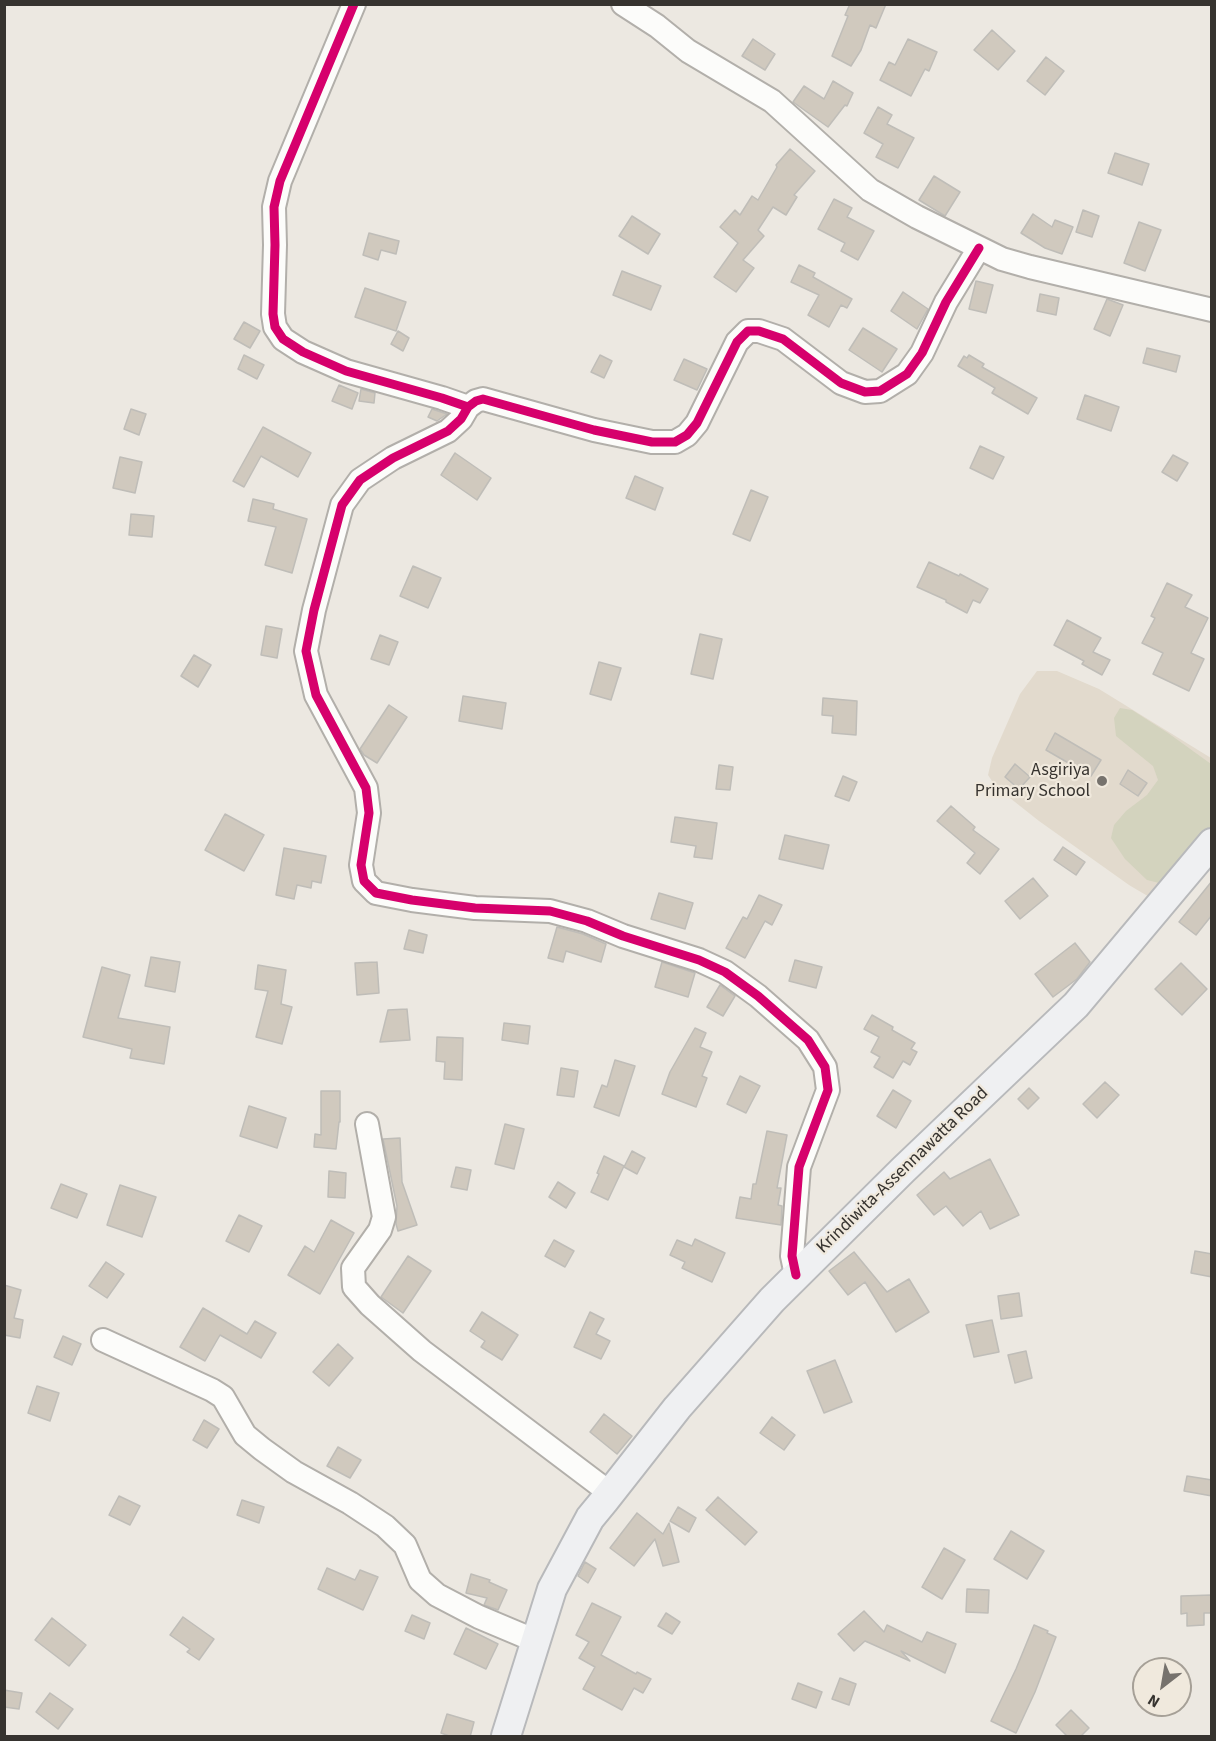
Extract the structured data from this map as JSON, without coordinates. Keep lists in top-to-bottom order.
{
  "streets": {
    "main road": ["Krindiwita-Assennawatta Road"]
  },
  "places": ["Asgiriya Primary School"],
  "north": "bottom left"
}
